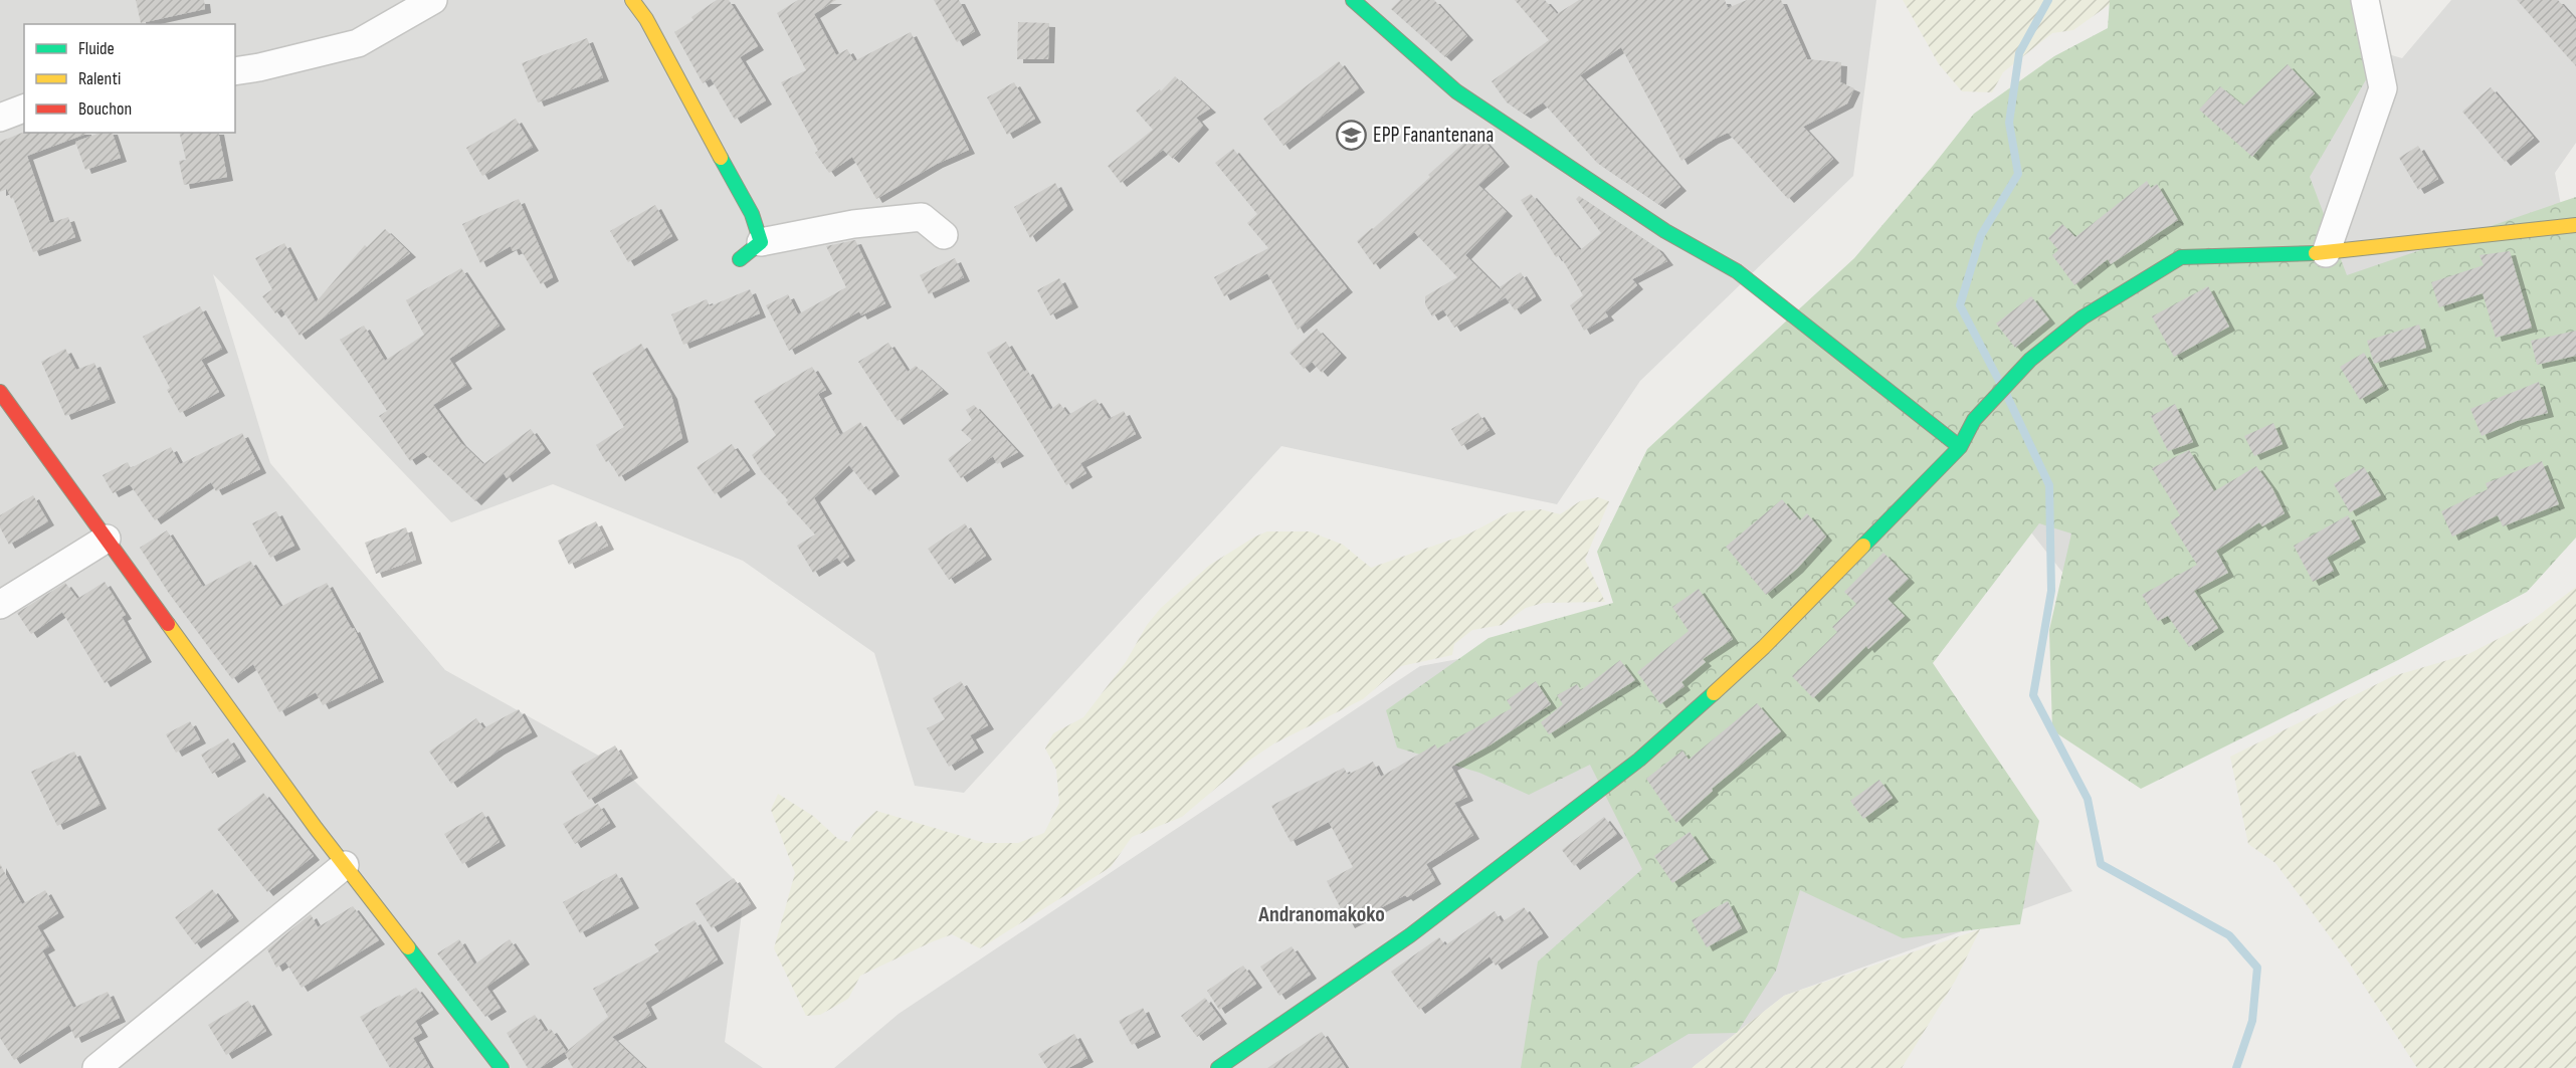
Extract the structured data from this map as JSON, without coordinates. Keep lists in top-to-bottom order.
{
  "districts": ["Andranomakoko"],
  "places": {
    "school or university": ["EPP Fanantenana"]
  },
  "legend": ["Fluide", "Ralenti", "Bouchon"]
}
